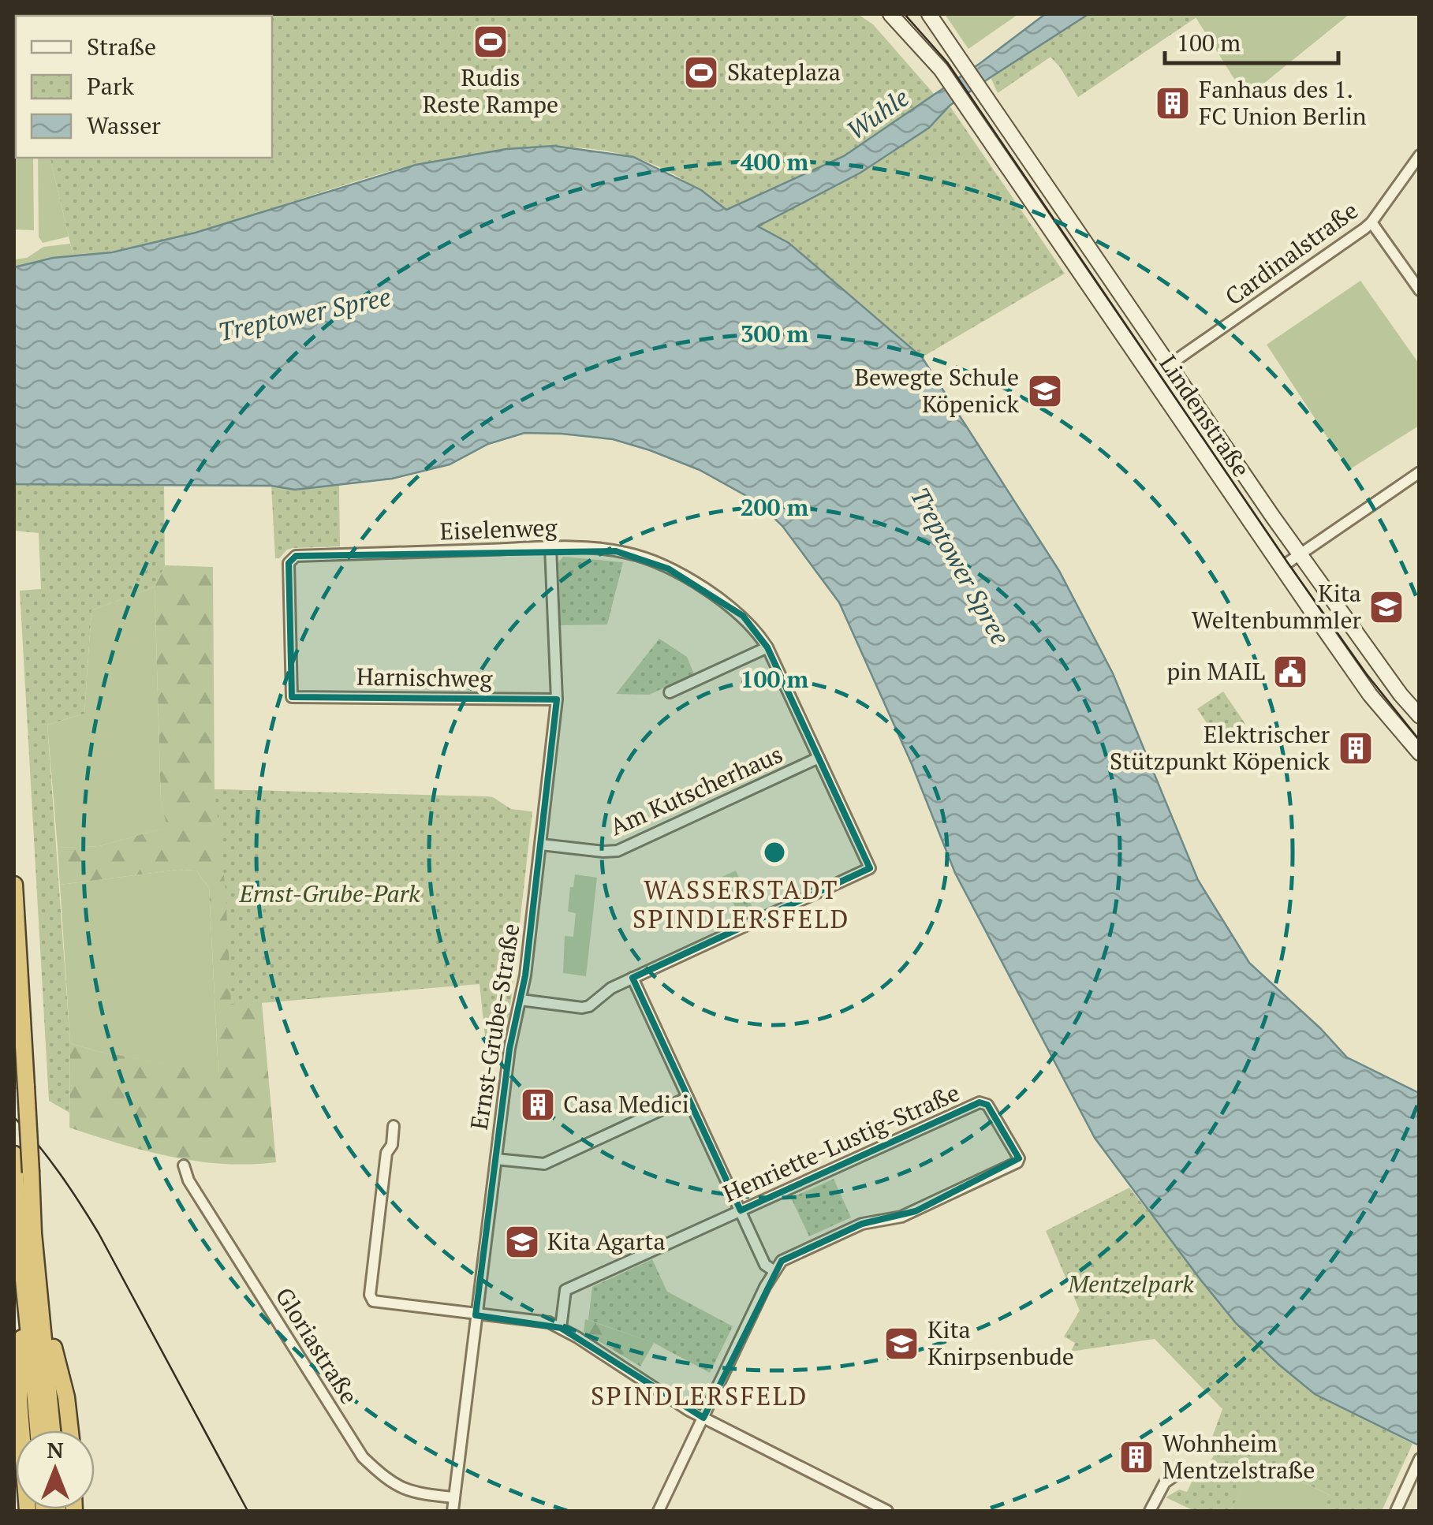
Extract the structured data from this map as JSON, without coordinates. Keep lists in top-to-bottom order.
{
  "streets": {
    "main road": ["Lindenstraße"],
    "street": [
      "Cardinalstraße",
      "Eiselenweg",
      "Harnischweg",
      "Am Kutscherhaus",
      "Ernst-Grube-Straße",
      "Henriette-Lustig-Straße",
      "Gloriastraße"
    ]
  },
  "crossings": [
    ["Cardinalstraße", "Lindenstraße"],
    ["Eiselenweg", "Harnischweg"],
    ["Eiselenweg", "Am Kutscherhaus"],
    ["Eiselenweg", "Ernst-Grube-Straße"],
    ["Harnischweg", "Ernst-Grube-Straße"],
    ["Am Kutscherhaus", "Ernst-Grube-Straße"],
    ["Ernst-Grube-Straße", "Gloriastraße"]
  ],
  "districts": ["WASSERSTADT SPINDLERSFELD", "SPINDLERSFELD"],
  "water": ["Wuhle", "Treptower Spree"],
  "parks": ["Ernst-Grube-Park", "Mentzelpark"],
  "places": {
    "sports": ["Rudis Reste Rampe", "Skateplaza"],
    "building": [
      "Fanhaus des 1. FC Union Berlin",
      "Elektrischer Stützpunkt Köpenick",
      "Casa Medici",
      "Wohnheim Mentzelstraße"
    ],
    "school or university": [
      "Bewegte Schule Köpenick",
      "Kita Weltenbummler",
      "Kita Agarta",
      "Kita Knirpsenbude"
    ],
    "public building": ["pin MAIL"]
  },
  "legend": ["Straße", "Park", "Wasser"],
  "scale_bar": "100 m",
  "north": "top",
  "rings": [
    "400 m",
    "300 m",
    "200 m",
    "100 m"
  ]
}
